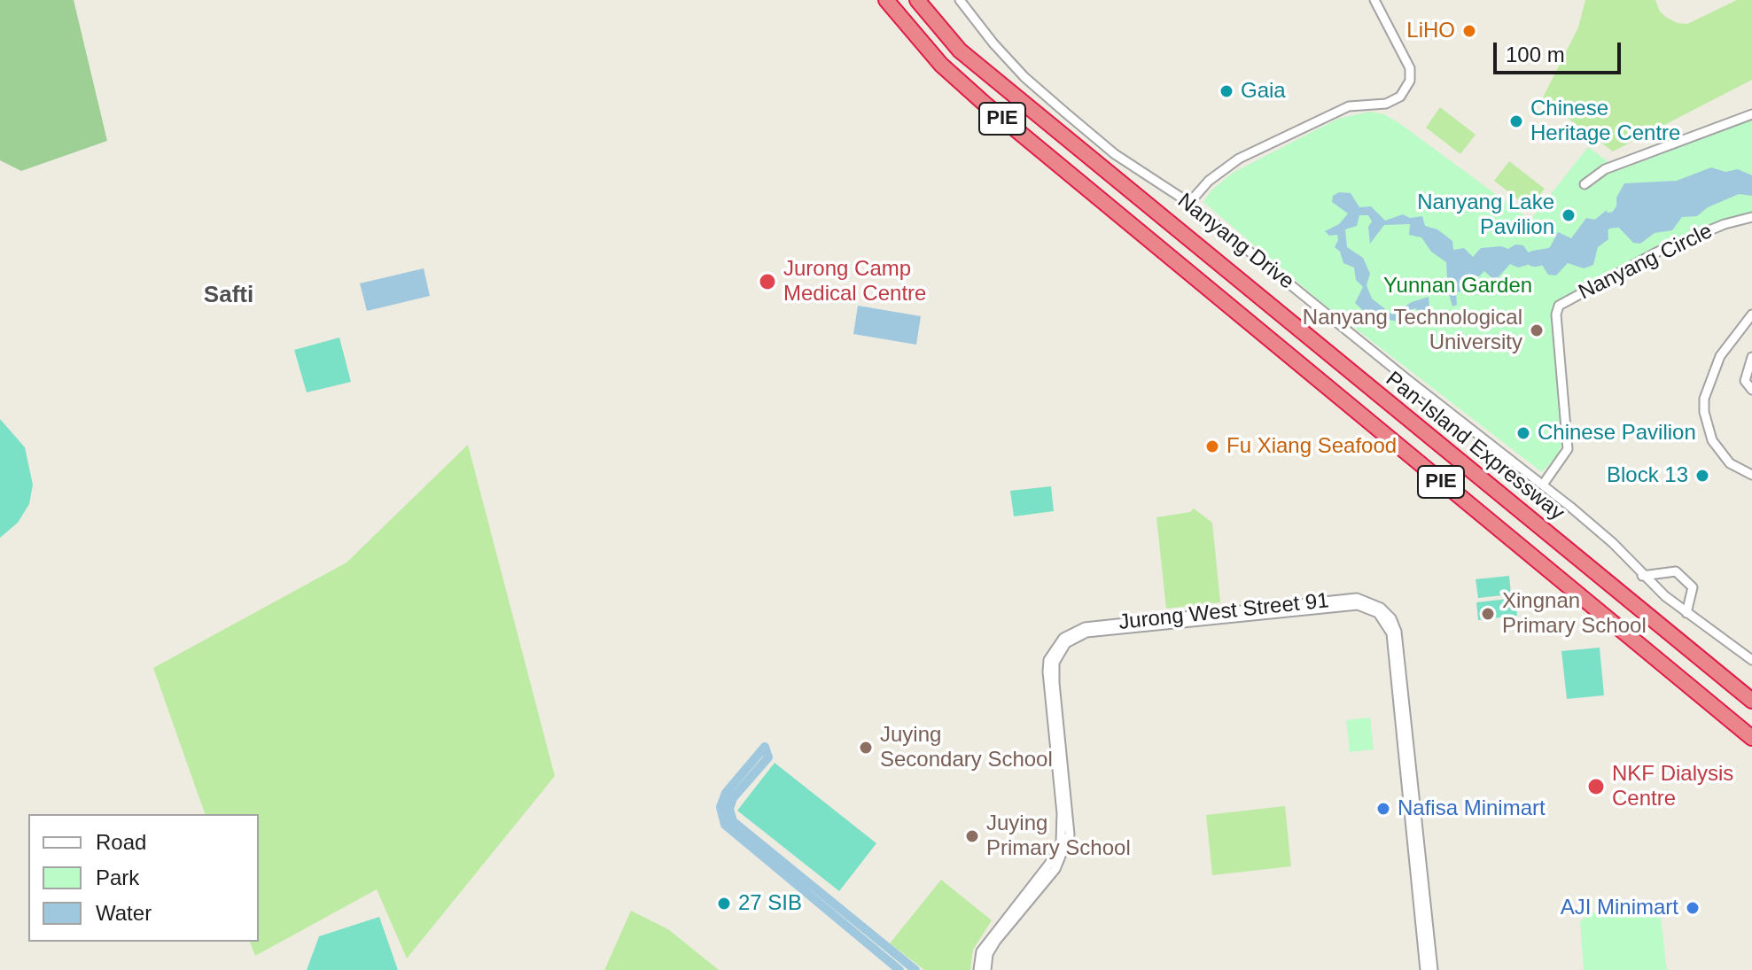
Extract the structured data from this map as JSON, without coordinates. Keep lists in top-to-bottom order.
{
  "streets": {
    "highway": ["PIE", "Pan-Island Expressway"],
    "street": ["Nanyang Drive", "Nanyang Circle", "Jurong West Street 91"]
  },
  "crossings": [
    ["Nanyang Drive", "Nanyang Circle"]
  ],
  "districts": ["Safti"],
  "parks": ["Yunnan Garden"],
  "places": [
    "LiHO",
    "Gaia",
    "Chinese Heritage Centre",
    "Nanyang Lake Pavilion",
    "Jurong Camp Medical Centre",
    "Nanyang Technological University",
    "Chinese Pavilion",
    "Fu Xiang Seafood",
    "Block 13",
    "Xingnan Primary School",
    "Juying Secondary School",
    "NKF Dialysis Centre",
    "Nafisa Minimart",
    "Juying Primary School",
    "27 SIB",
    "AJI Minimart"
  ],
  "legend": ["Road", "Park", "Water"],
  "scale_bar": "100 m"
}
